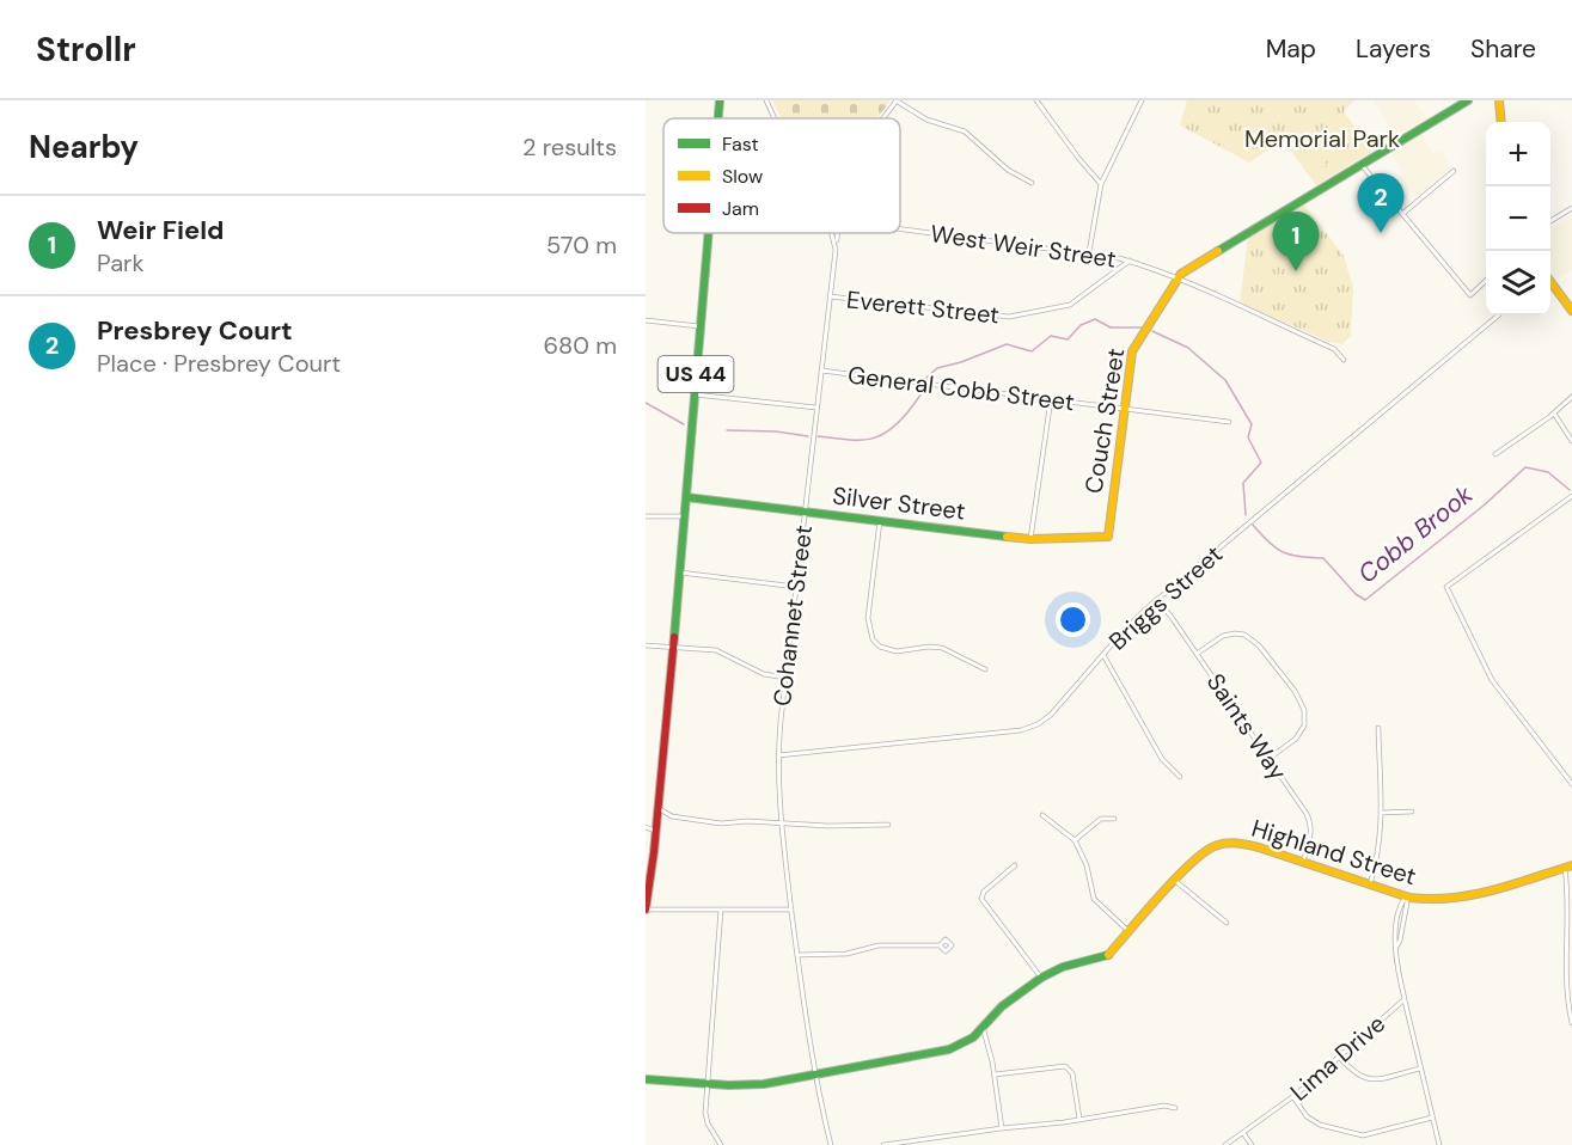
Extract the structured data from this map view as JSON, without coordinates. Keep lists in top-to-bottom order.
{
  "streets": {
    "main road": [
      "US 44",
      "Couch Street",
      "Silver Street",
      "Highland Street"
    ],
    "street": [
      "West Weir Street",
      "Everett Street",
      "General Cobb Street",
      "Briggs Street",
      "Cohannet Street",
      "Saints Way",
      "Lima Drive"
    ]
  },
  "crossings": [
    ["West Weir Street", "Everett Street"],
    ["West Weir Street", "Couch Street"],
    ["Everett Street", "Cohannet Street"],
    ["US 44", "Silver Street"],
    ["General Cobb Street", "Couch Street"],
    ["General Cobb Street", "Cohannet Street"],
    ["Couch Street", "Silver Street"],
    ["Silver Street", "Cohannet Street"],
    ["Briggs Street", "Cohannet Street"],
    ["Briggs Street", "Saints Way"],
    ["Cohannet Street", "Highland Street"],
    ["Saints Way", "Highland Street"],
    ["Highland Street", "Lima Drive"]
  ],
  "water": ["Cobb Brook"],
  "parks": ["Memorial Park"],
  "legend": ["Fast", "Slow", "Jam"],
  "page": {
    "header": "Strollr",
    "nav": ["Map", "Layers", "Share"],
    "heading": ["Nearby", "2 results"],
    "map_buttons": ["+", "−"],
    "pins": ["2", "1"],
    "list": [
      {
        "mark": "1",
        "name": "Weir Field",
        "note": "Park",
        "value": "570 m"
      },
      {
        "mark": "2",
        "name": "Presbrey Court",
        "note": "Place · Presbrey Court",
        "value": "680 m"
      }
    ]
  }
}
